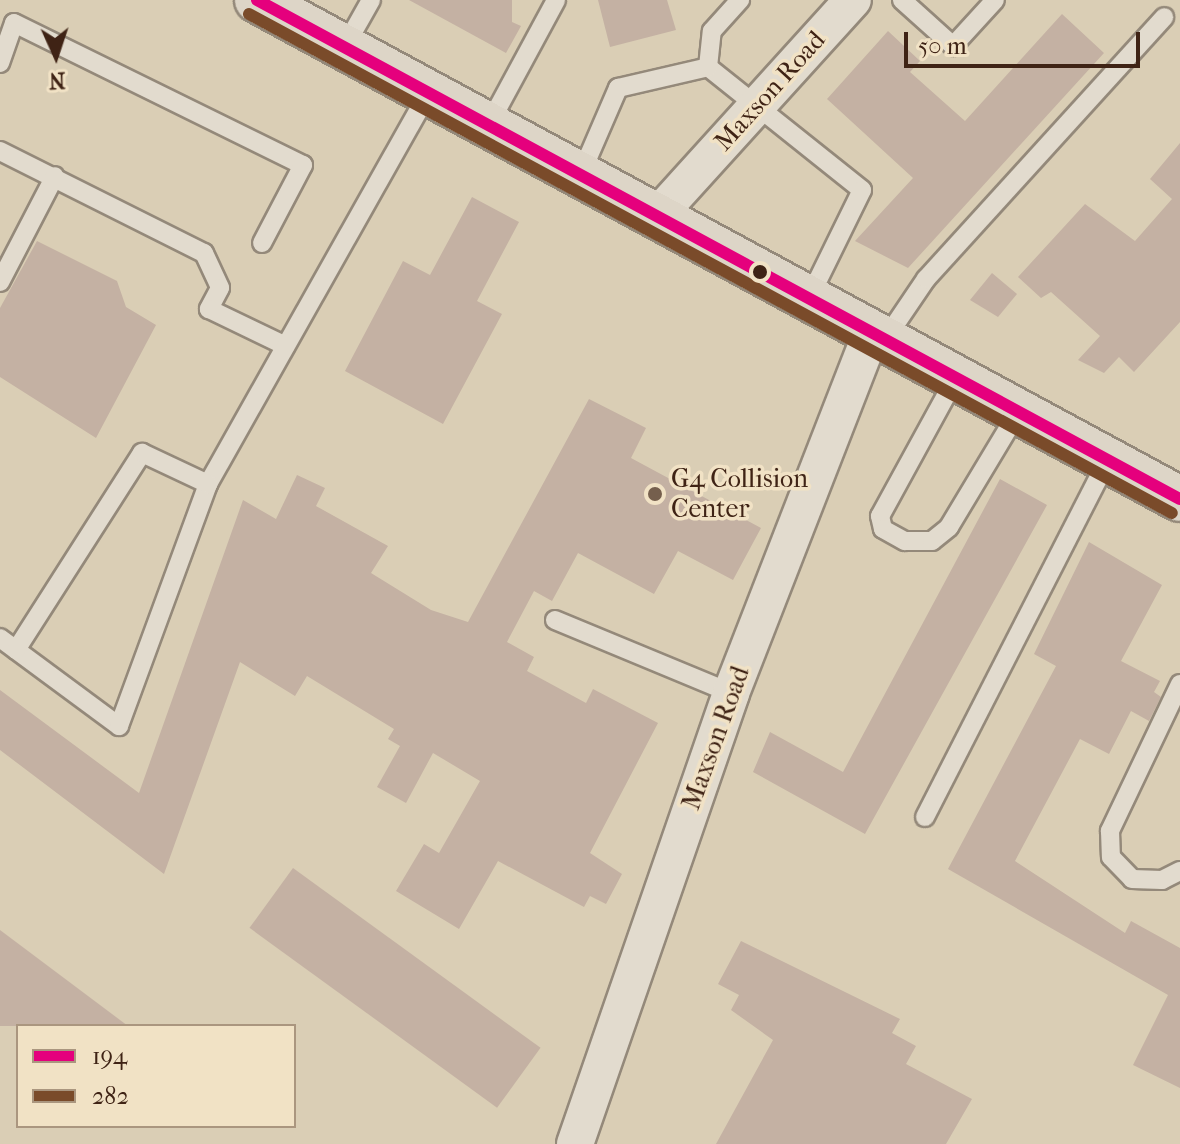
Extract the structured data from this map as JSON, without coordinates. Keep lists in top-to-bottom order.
{
  "streets": {
    "street": ["Maxson Road"]
  },
  "places": ["G4 Collision Center"],
  "lines": ["transit line 194", "transit line 282"],
  "legend": ["194", "282"],
  "scale_bar": "50 m",
  "north": "bottom"
}
